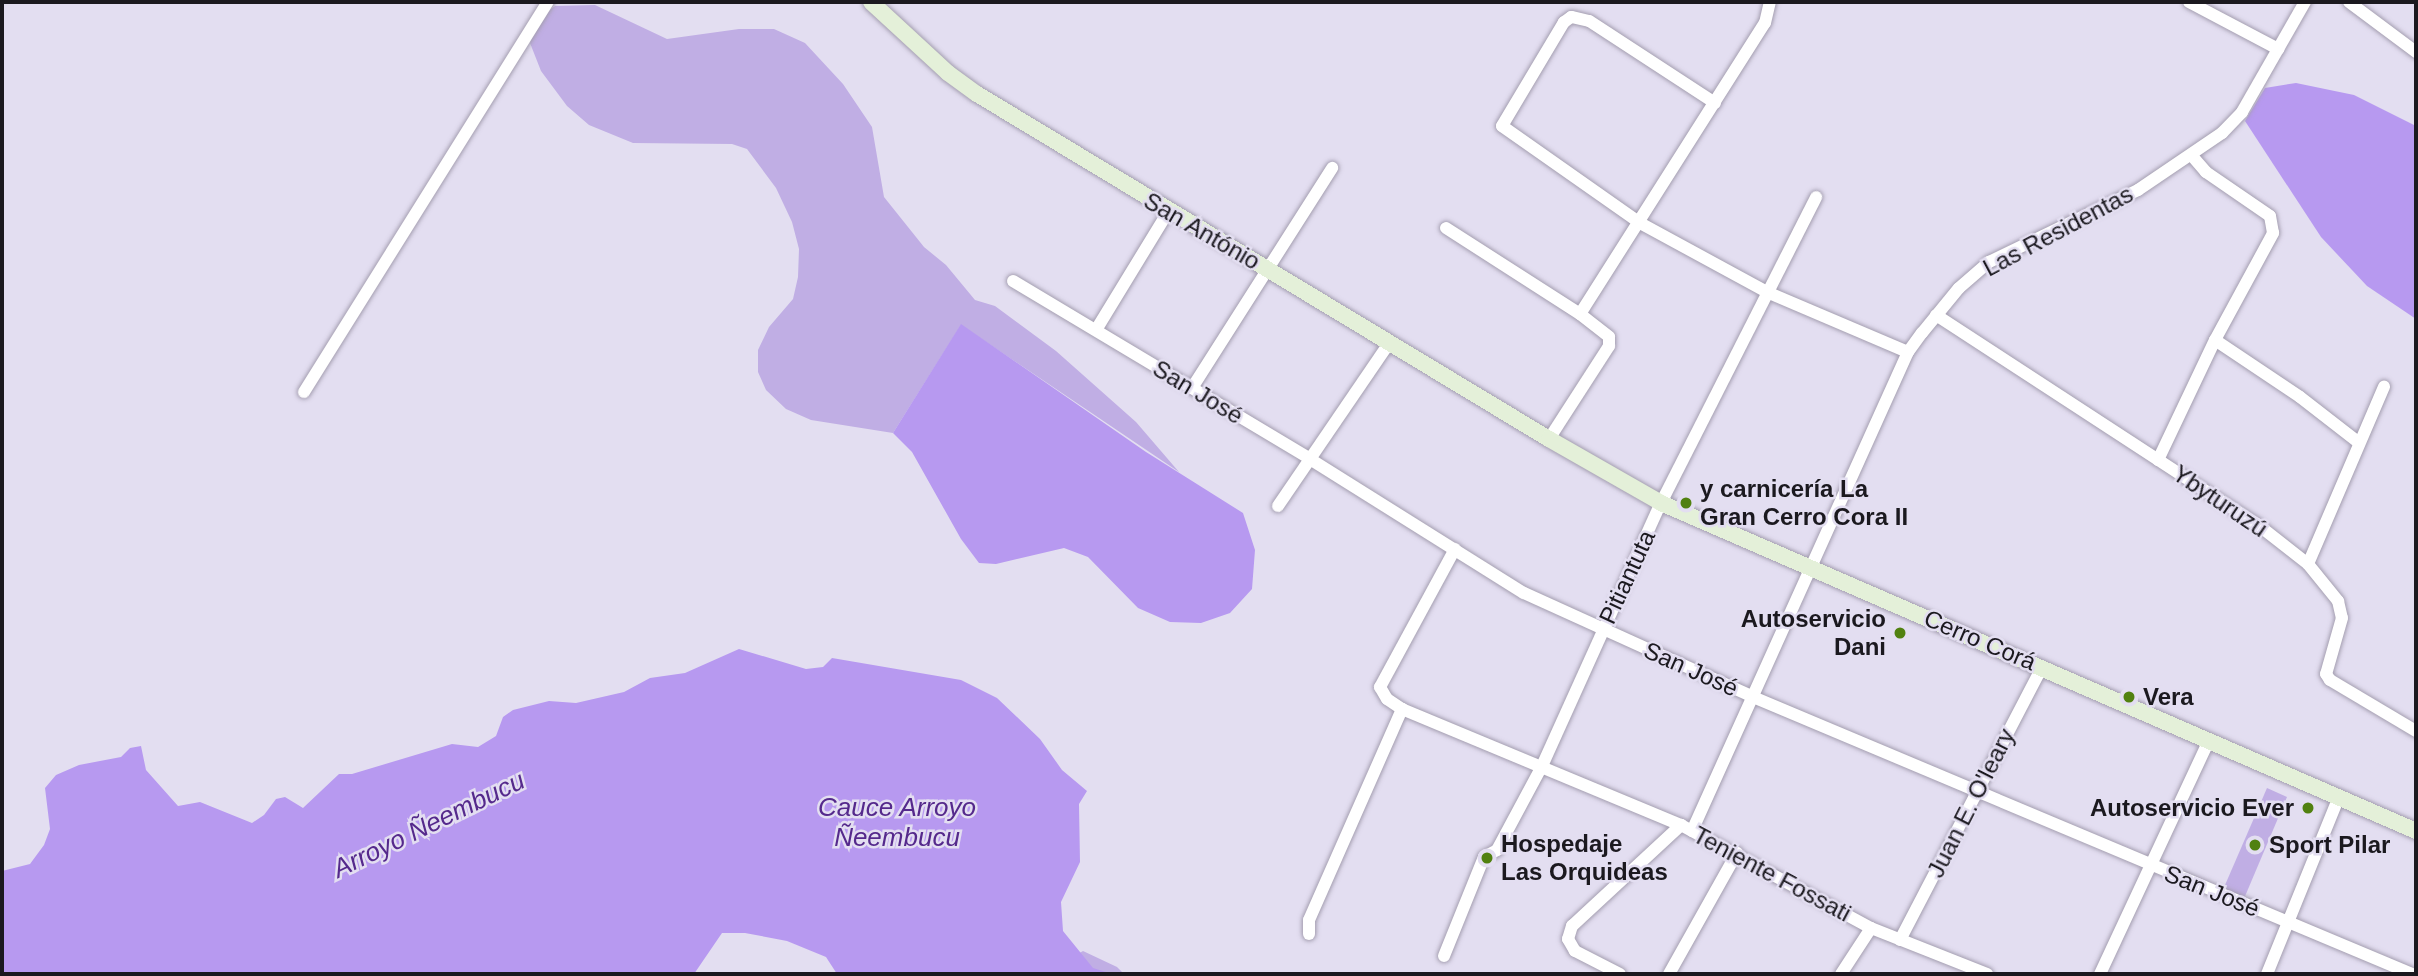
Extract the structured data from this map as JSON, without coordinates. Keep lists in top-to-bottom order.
{
  "streets": {
    "street": [
      "San António",
      "Las Residentas",
      "San José",
      "Ybyturuzú",
      "Pitiantuta",
      "Cerro Corá",
      "Juan E. O'leary",
      "Teniente Fossati"
    ]
  },
  "crossings": [
    ["San António", "Cerro Corá"],
    ["Las Residentas", "San José"],
    ["Las Residentas", "Ybyturuzú"],
    ["Las Residentas", "Cerro Corá"],
    ["Las Residentas", "Teniente Fossati"],
    ["San José", "Pitiantuta"],
    ["San José", "Juan E. O'leary"],
    ["Pitiantuta", "Cerro Corá"],
    ["Pitiantuta", "Teniente Fossati"],
    ["Cerro Corá", "Juan E. O'leary"],
    ["Juan E. O'leary", "Teniente Fossati"]
  ],
  "water": ["Cauce Arroyo Ñeembucu", "Arroyo Ñeembucu"],
  "places": [
    "y carnicería La Gran Cerro Cora II",
    "Autoservicio Dani",
    "Vera",
    "Autoservicio Ever",
    "Sport Pilar",
    "Hospedaje Las Orquideas"
  ]
}
